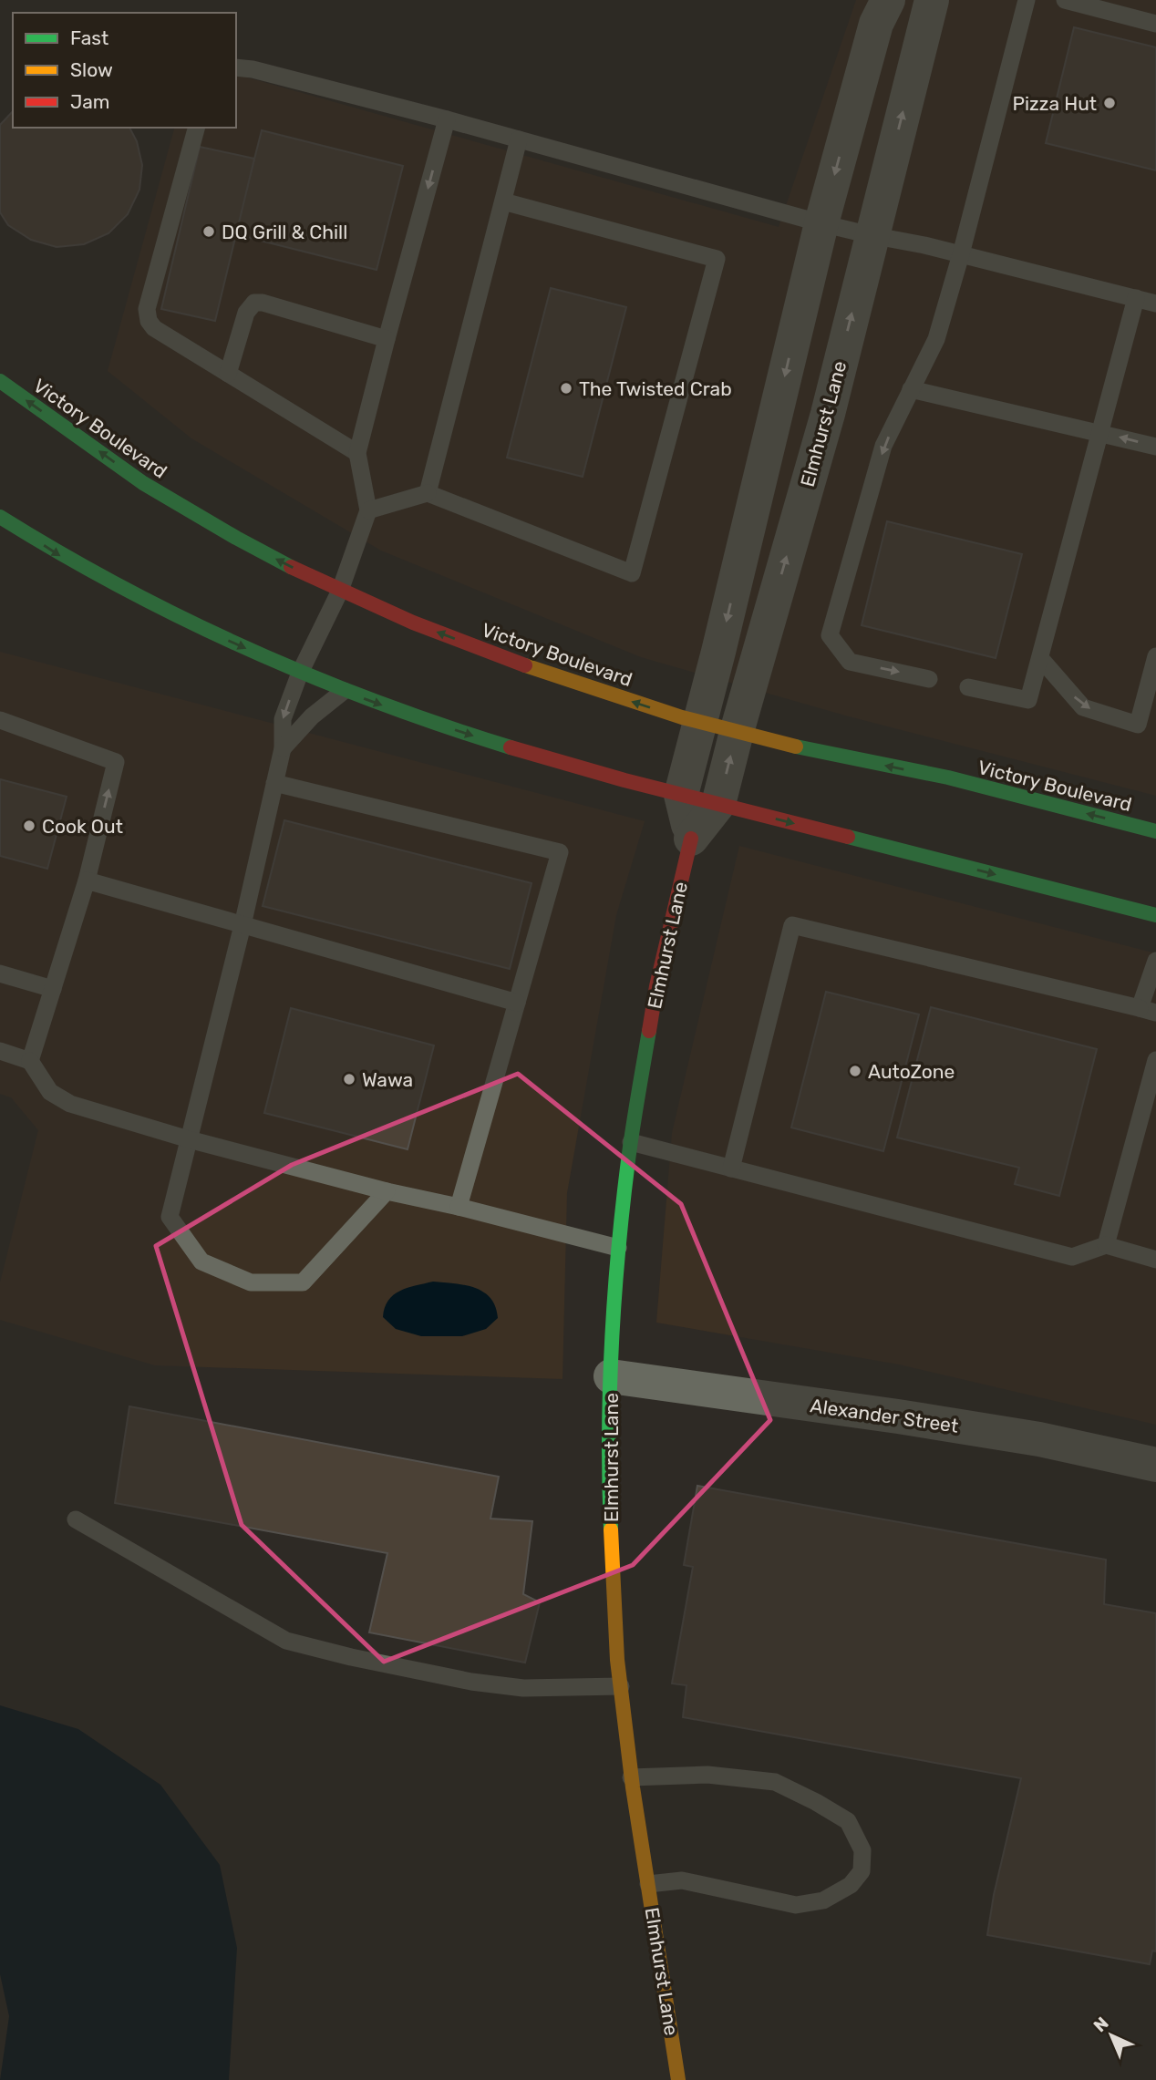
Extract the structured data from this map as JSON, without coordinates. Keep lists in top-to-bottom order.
{
  "streets": {
    "main road": ["Elmhurst Lane", "Victory Boulevard"],
    "street": ["Alexander Street"]
  },
  "crossings": [
    ["Elmhurst Lane", "Victory Boulevard"],
    ["Elmhurst Lane", "Alexander Street"]
  ],
  "places": [
    "Pizza Hut",
    "DQ Grill & Chill",
    "The Twisted Crab",
    "Cook Out",
    "AutoZone",
    "Wawa"
  ],
  "legend": ["Fast", "Slow", "Jam"],
  "north": "top left"
}
